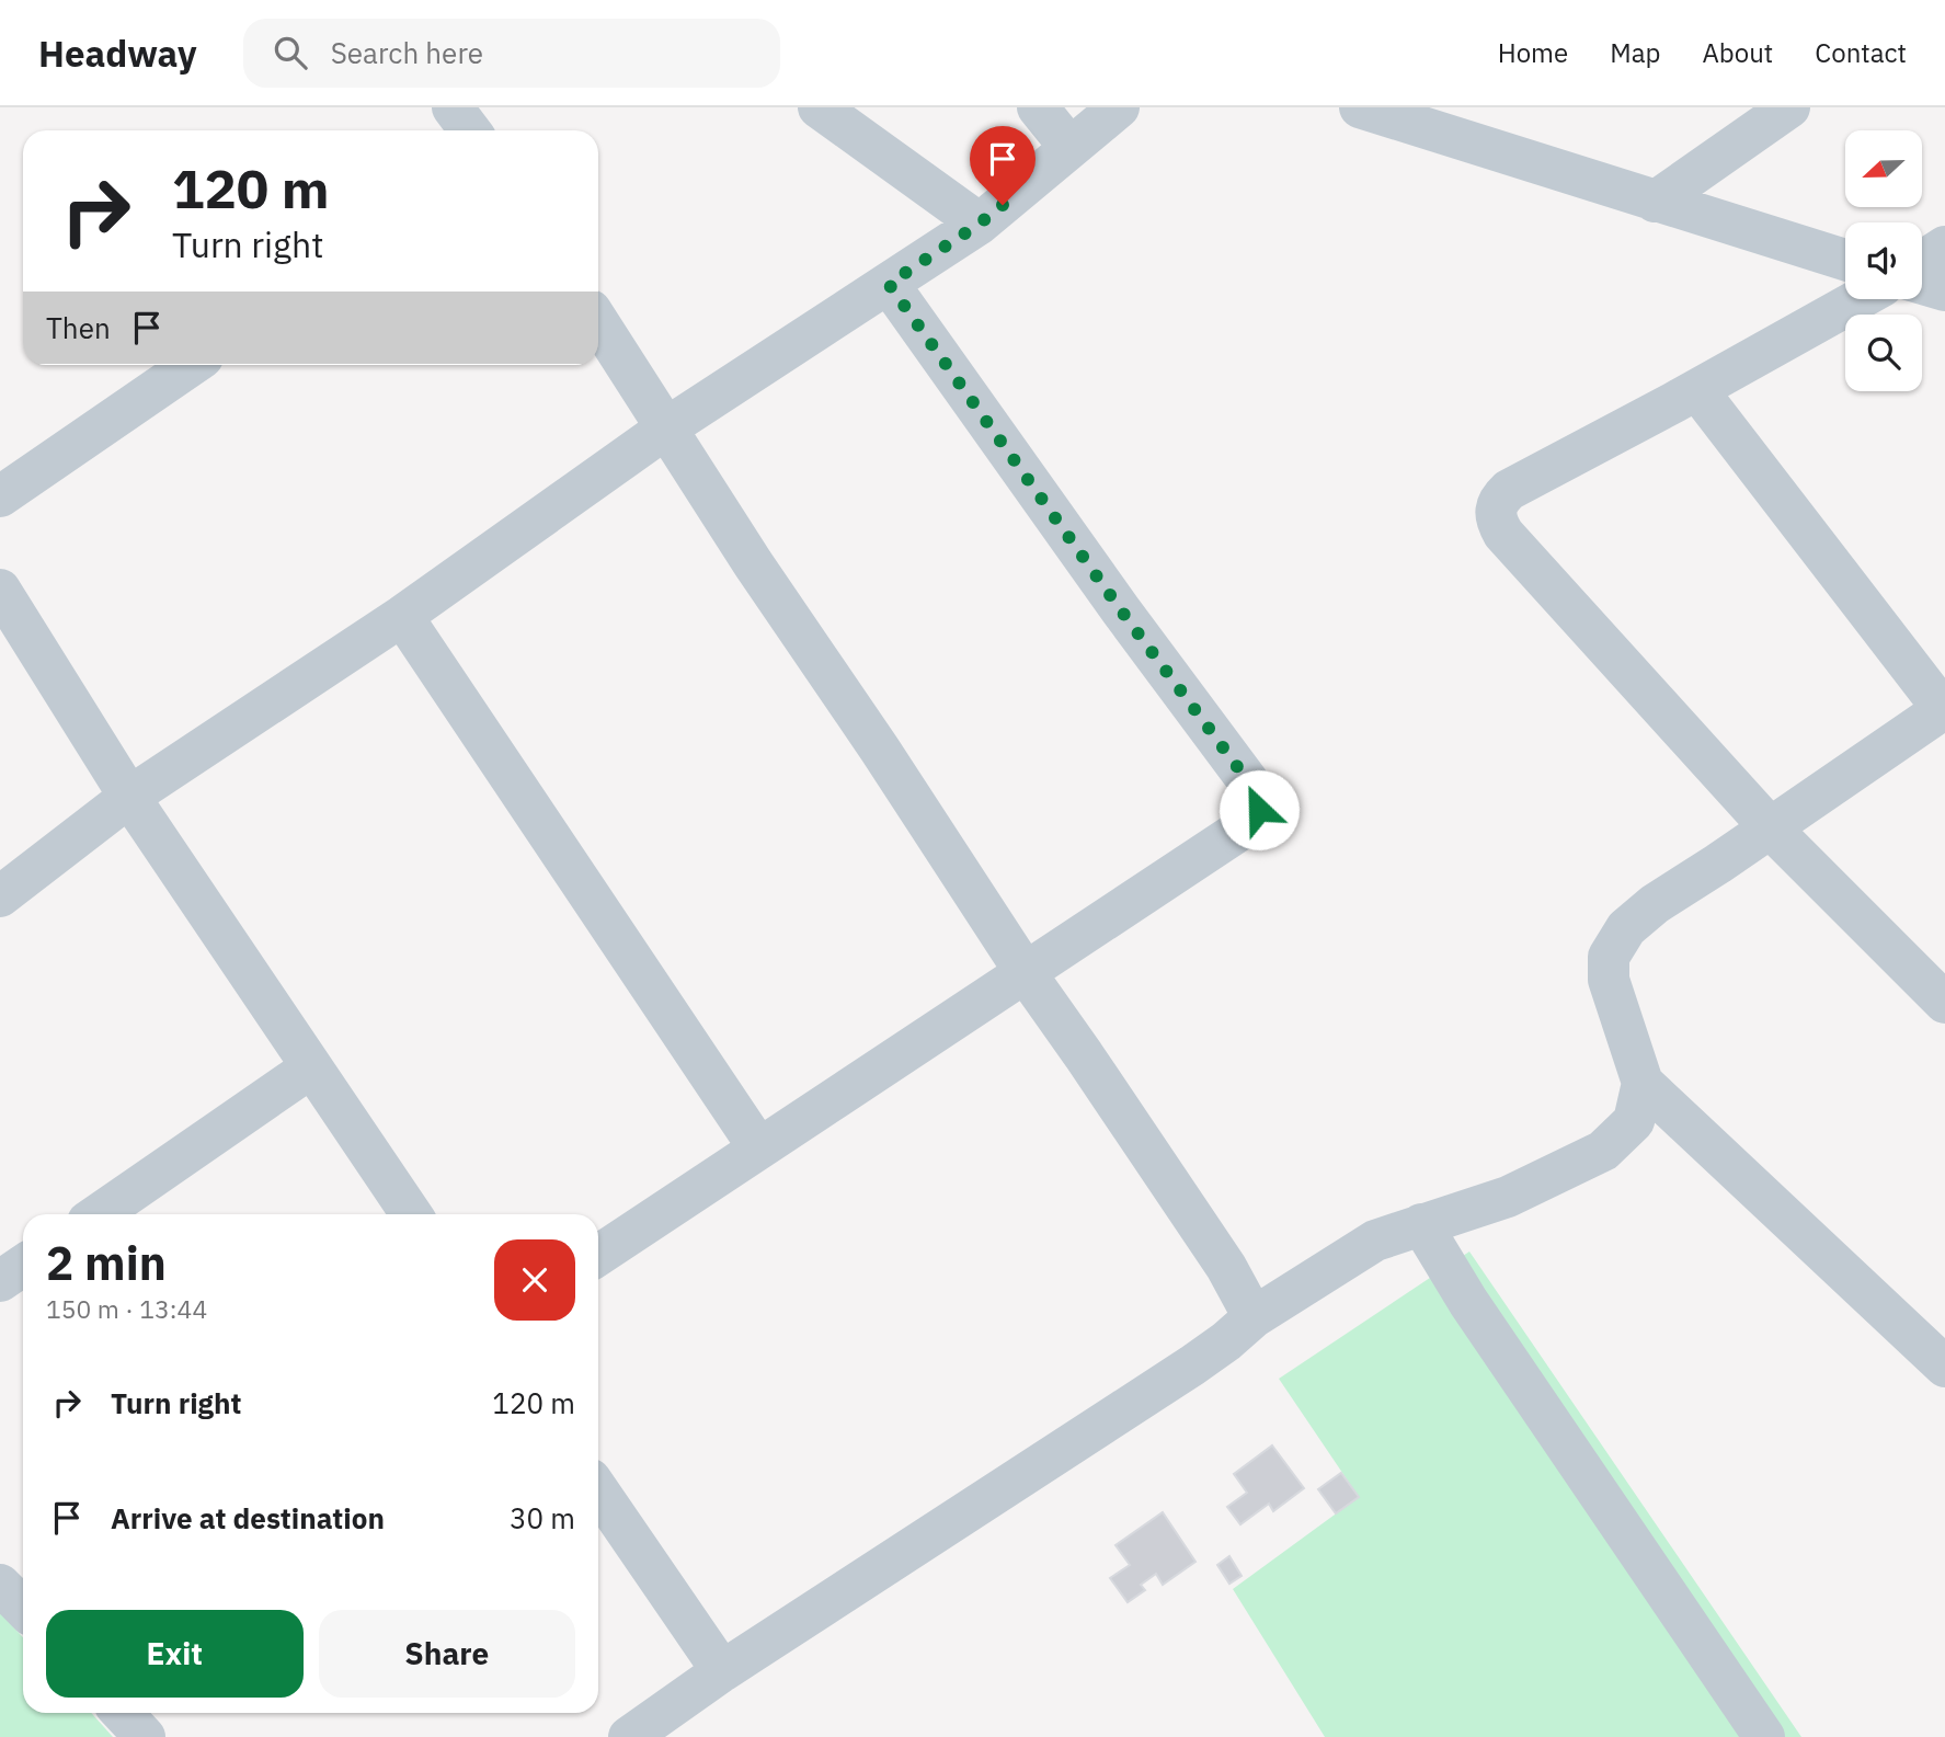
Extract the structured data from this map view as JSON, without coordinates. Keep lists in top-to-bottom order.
{
  "north": "left",
  "page": {
    "header": "Headway",
    "search": "Search here",
    "nav": [
      "Home",
      "Map",
      "About",
      "Contact"
    ],
    "turn": ["120 m", "Turn right"],
    "then": "Then",
    "heading": ["2 min", "150 m · 13:44"],
    "list": [
      {
        "name": "Turn right",
        "value": "120 m"
      },
      {
        "name": "Arrive at destination",
        "value": "30 m"
      }
    ],
    "buttons": ["Exit", "Share"]
  }
}
